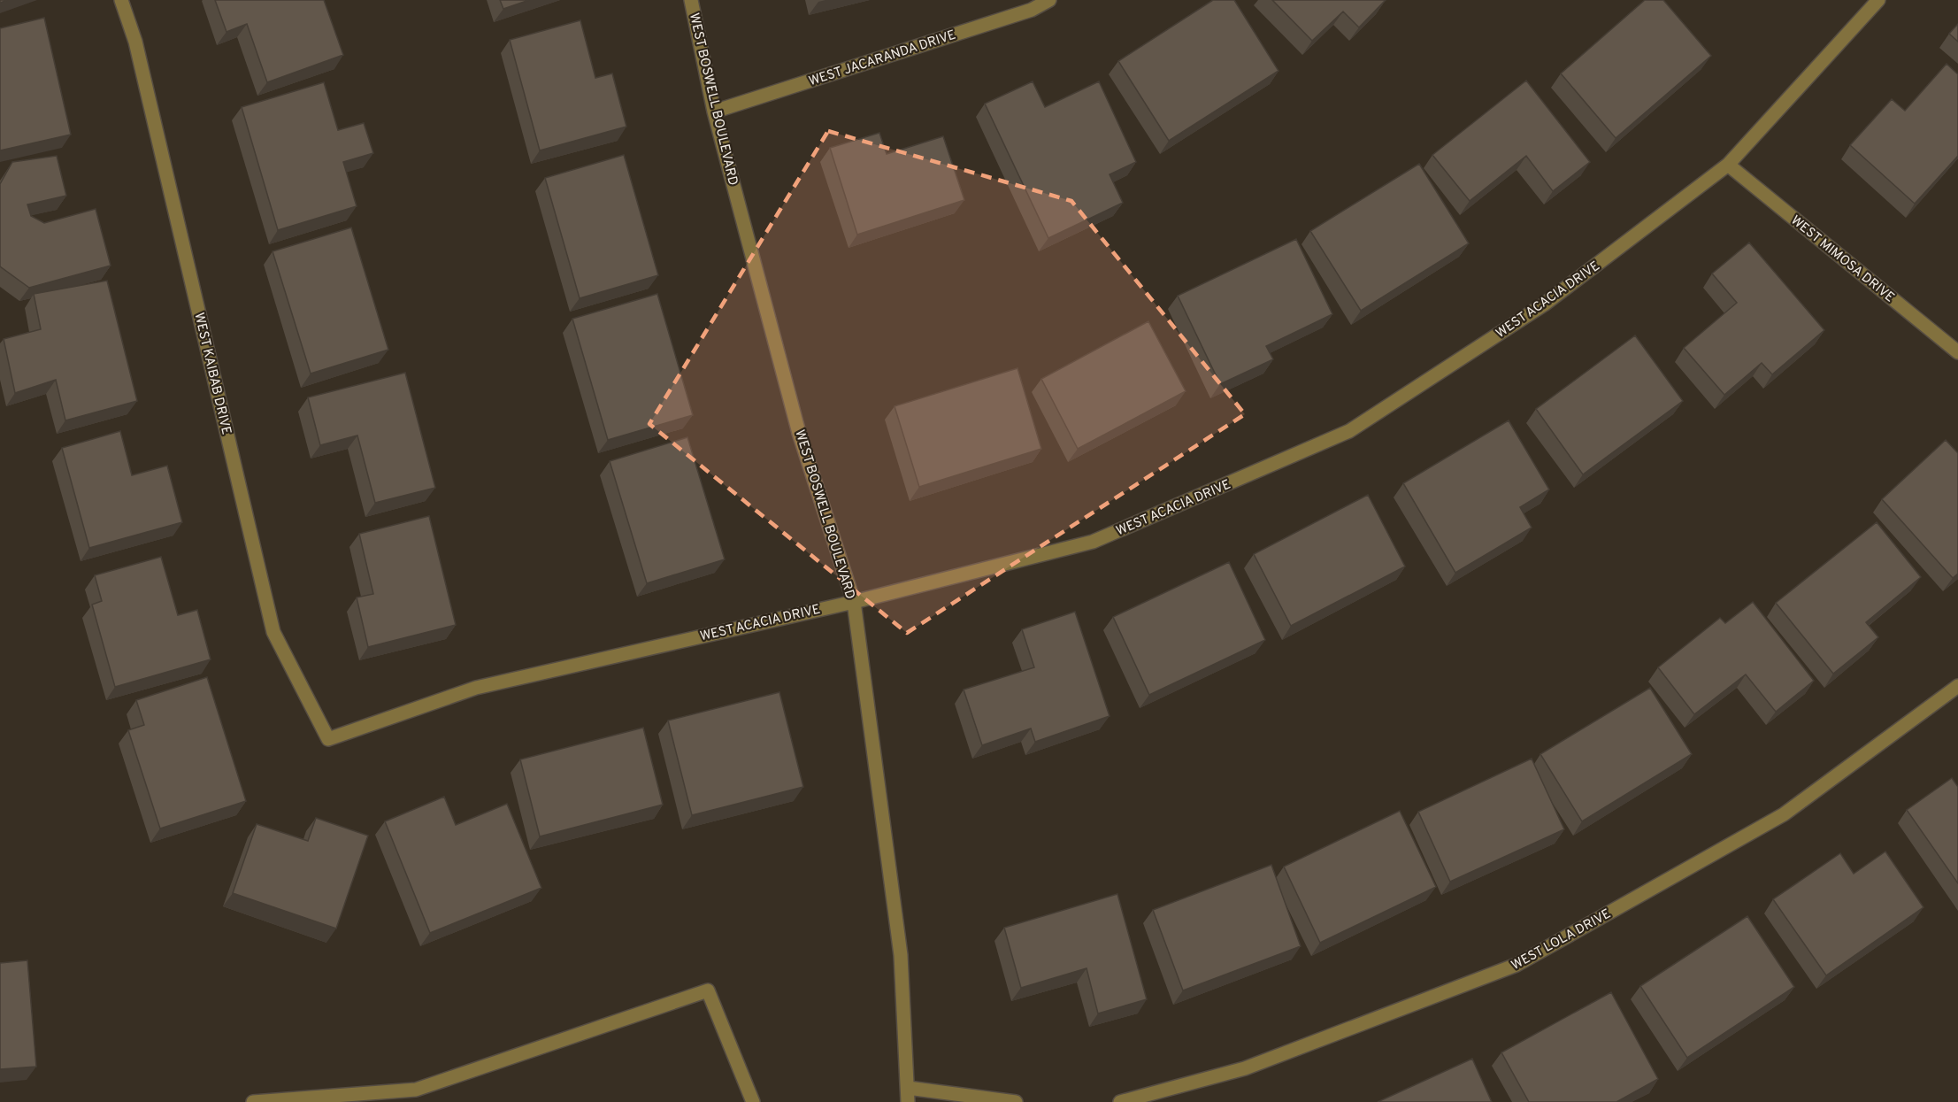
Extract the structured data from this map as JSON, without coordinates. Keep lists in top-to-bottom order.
{
  "streets": {
    "street": [
      "WEST JACARANDA DRIVE",
      "WEST BOSWELL BOULEVARD",
      "WEST MIMOSA DRIVE",
      "WEST ACACIA DRIVE",
      "WEST KAIBAB DRIVE",
      "WEST LOLA DRIVE"
    ]
  },
  "crossings": [
    ["WEST JACARANDA DRIVE", "WEST BOSWELL BOULEVARD"],
    ["WEST BOSWELL BOULEVARD", "WEST ACACIA DRIVE"],
    ["WEST MIMOSA DRIVE", "WEST ACACIA DRIVE"],
    ["WEST ACACIA DRIVE", "WEST KAIBAB DRIVE"]
  ]
}
